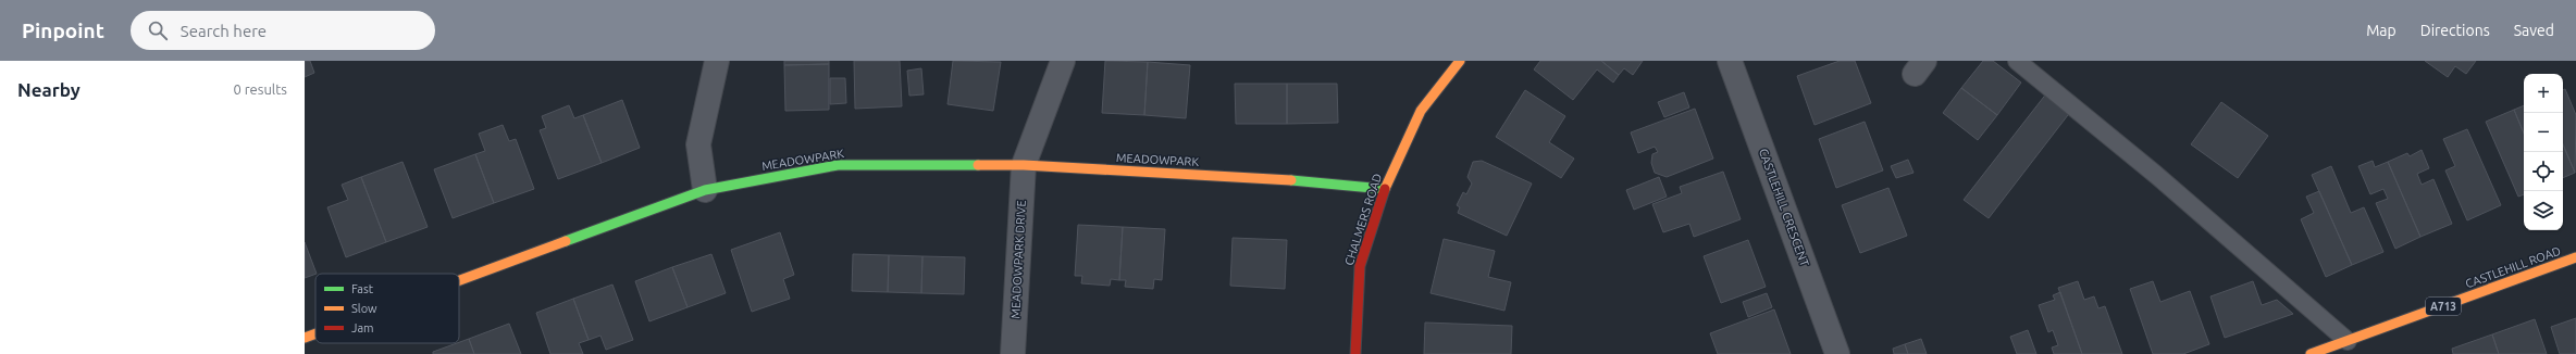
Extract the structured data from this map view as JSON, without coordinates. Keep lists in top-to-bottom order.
{
  "streets": {
    "street": [
      "MEADOWPARK",
      "CASTLEHILL CRESCENT",
      "CHALMERS ROAD",
      "MEADOWPARK DRIVE",
      "CASTLEHILL ROAD",
      "A713"
    ]
  },
  "crossings": [
    ["MEADOWPARK", "CHALMERS ROAD"],
    ["MEADOWPARK", "MEADOWPARK DRIVE"]
  ],
  "legend": ["Fast", "Slow", "Jam"],
  "page": {
    "header": "Pinpoint",
    "search": "Search here",
    "nav": ["Map", "Directions", "Saved"],
    "heading": ["Nearby", "0 results"],
    "map_buttons": ["+", "−"]
  }
}
